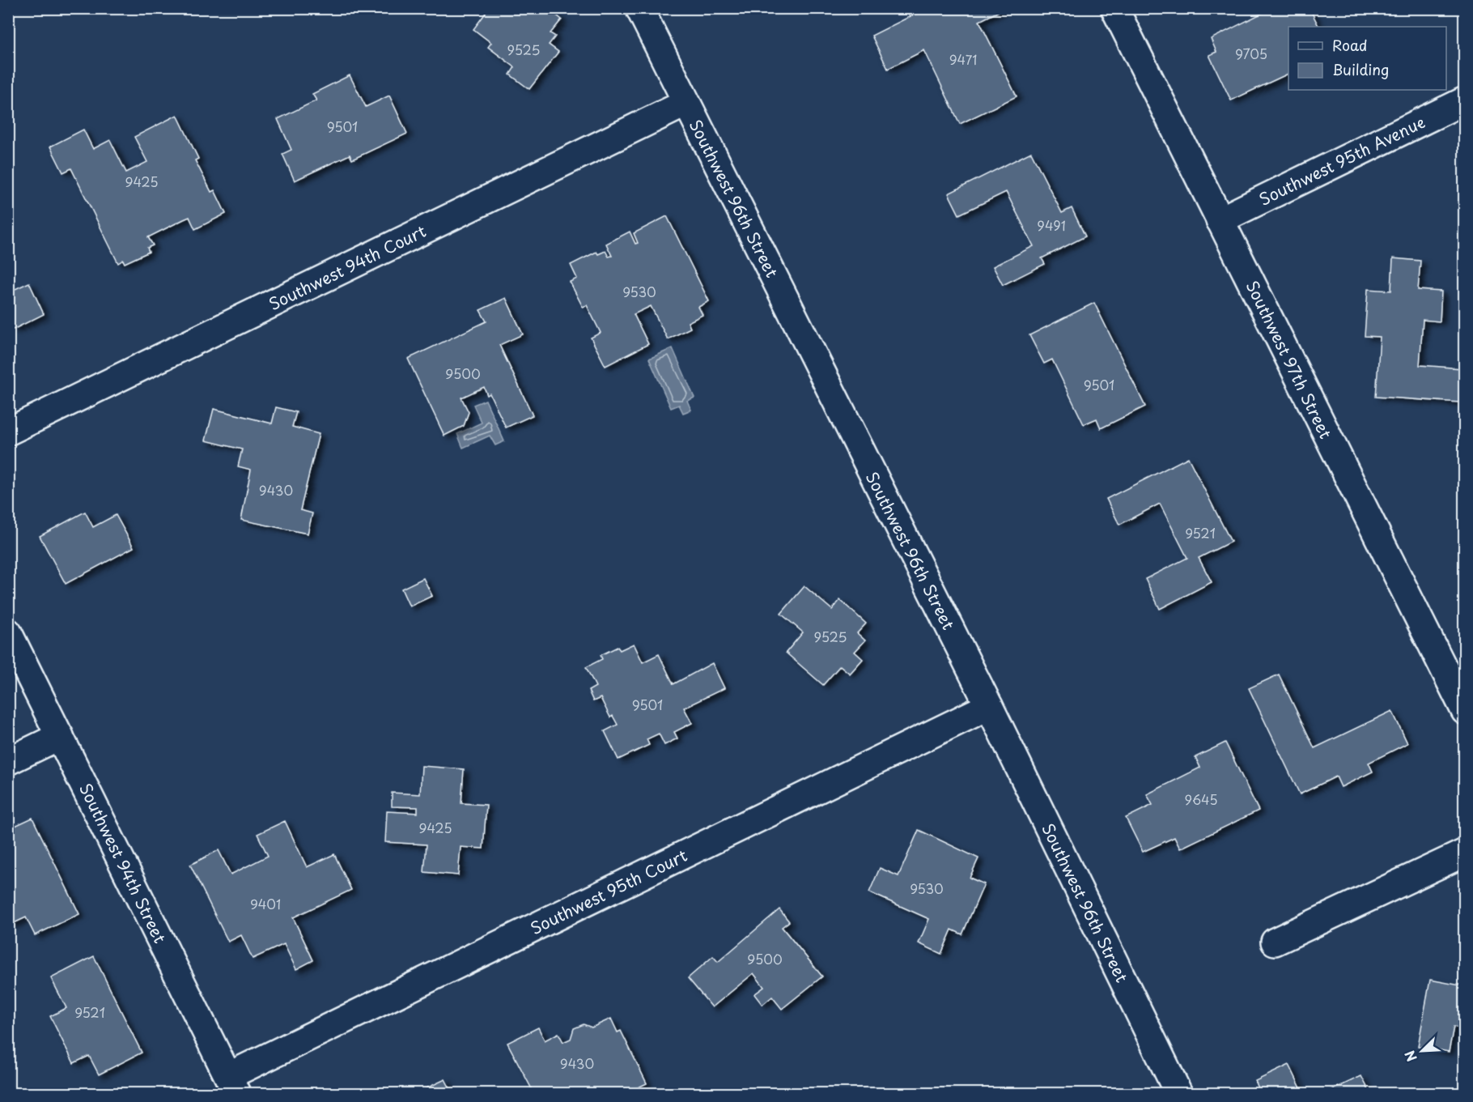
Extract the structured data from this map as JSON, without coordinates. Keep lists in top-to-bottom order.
{
  "streets": {
    "street": [
      "Southwest 95th Avenue",
      "Southwest 96th Street",
      "Southwest 94th Court",
      "Southwest 97th Street",
      "Southwest 94th Street",
      "Southwest 95th Court"
    ]
  },
  "crossings": [
    ["Southwest 95th Avenue", "Southwest 97th Street"],
    ["Southwest 96th Street", "Southwest 94th Court"],
    ["Southwest 96th Street", "Southwest 95th Court"],
    ["Southwest 94th Street", "Southwest 95th Court"]
  ],
  "house_numbers": [
    "9525",
    "9705",
    "9471",
    "9501",
    "9425",
    "9491",
    "9530",
    "9500",
    "9501",
    "9430",
    "9521",
    "9525",
    "9501",
    "9645",
    "9425",
    "9530",
    "9401",
    "9500",
    "9521",
    "9430"
  ],
  "legend": ["Road", "Building"],
  "north": "bottom left"
}
